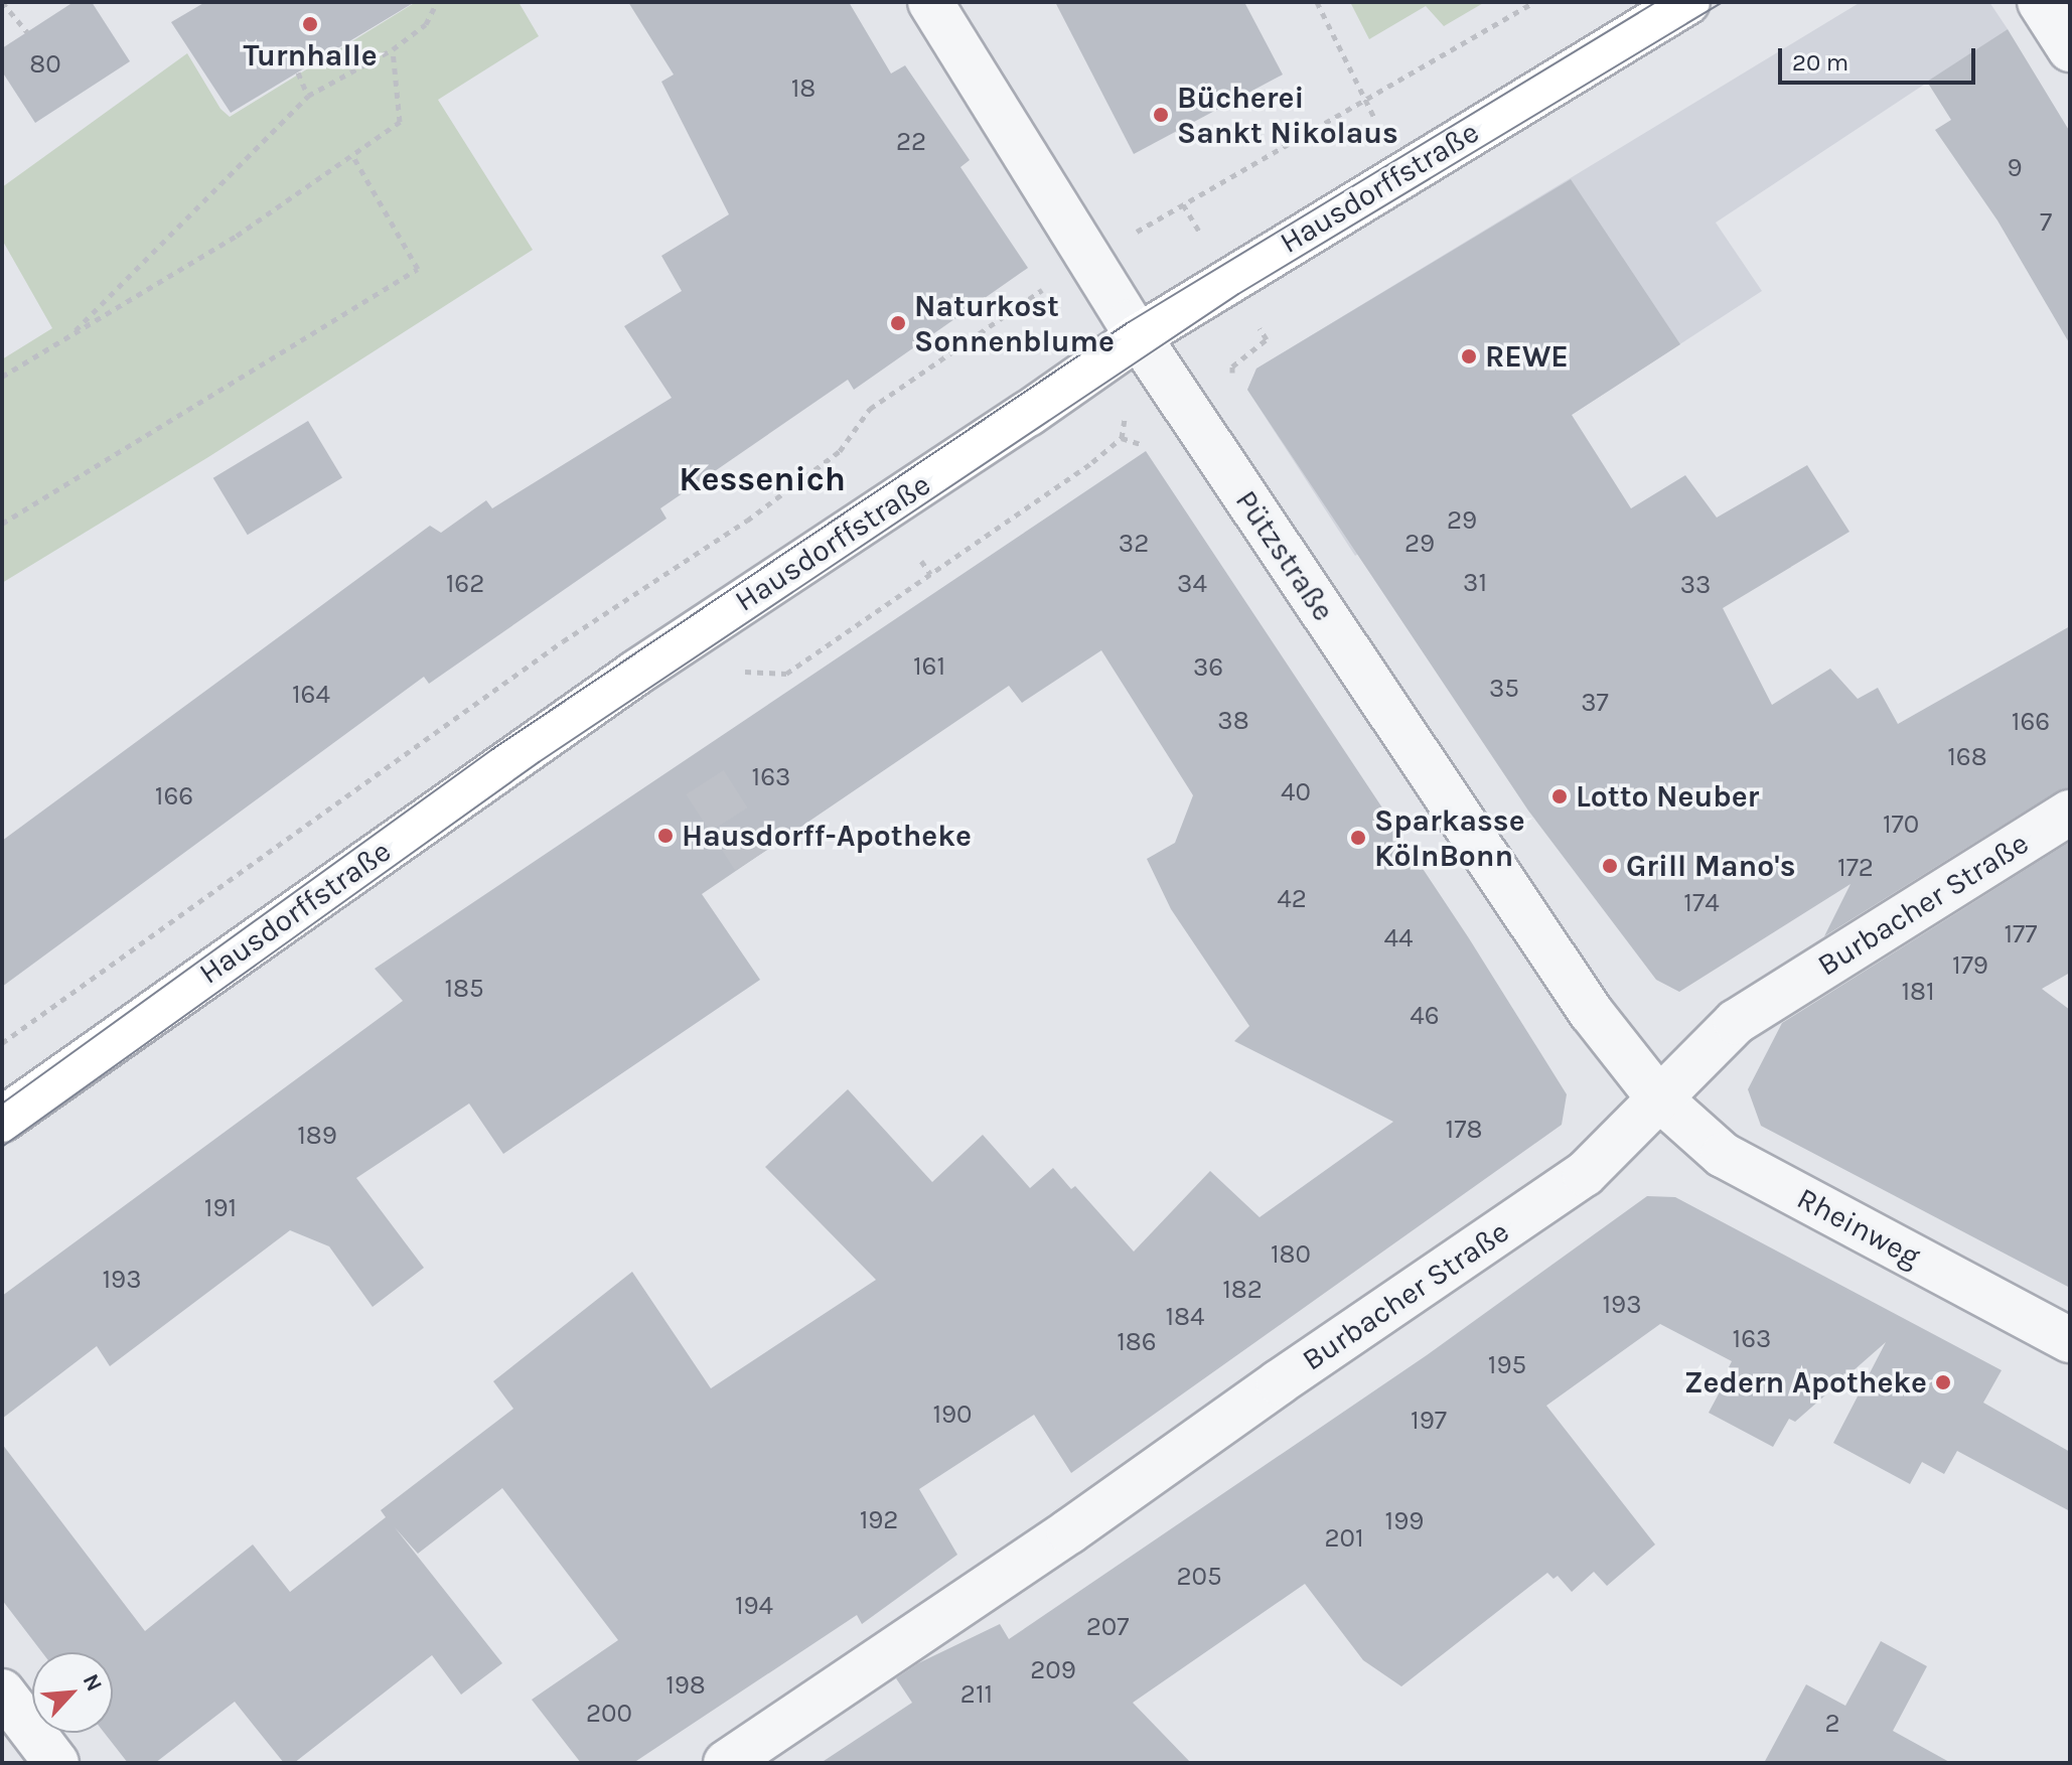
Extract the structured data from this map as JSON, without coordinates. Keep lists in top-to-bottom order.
{
  "streets": {
    "main road": ["Hausdorffstraße"],
    "street": ["Pützstraße", "Burbacher Straße", "Rheinweg"]
  },
  "crossings": [
    ["Hausdorffstraße", "Pützstraße"],
    ["Pützstraße", "Burbacher Straße"],
    ["Pützstraße", "Rheinweg"],
    ["Burbacher Straße", "Rheinweg"]
  ],
  "districts": ["Kessenich"],
  "places": [
    "Turnhalle",
    "Bücherei Sankt Nikolaus",
    "Naturkost Sonnenblume",
    "REWE",
    "Lotto Neuber",
    "Hausdorff-Apotheke",
    "Sparkasse KölnBonn",
    "Grill Mano's",
    "Zedern Apotheke"
  ],
  "house_numbers": [
    "80",
    "18",
    "22",
    "9",
    "7",
    "29",
    "32",
    "29",
    "31",
    "162",
    "34",
    "33",
    "161",
    "36",
    "35",
    "164",
    "37",
    "38",
    "166",
    "168",
    "163",
    "40",
    "166",
    "170",
    "172",
    "42",
    "174",
    "177",
    "44",
    "179",
    "185",
    "181",
    "46",
    "178",
    "189",
    "191",
    "180",
    "193",
    "182",
    "193",
    "184",
    "163",
    "186",
    "195",
    "190",
    "197",
    "192",
    "199",
    "201",
    "205",
    "194",
    "207",
    "209",
    "198",
    "211",
    "200",
    "2"
  ],
  "scale_bar": "20 m",
  "north": "top right"
}
